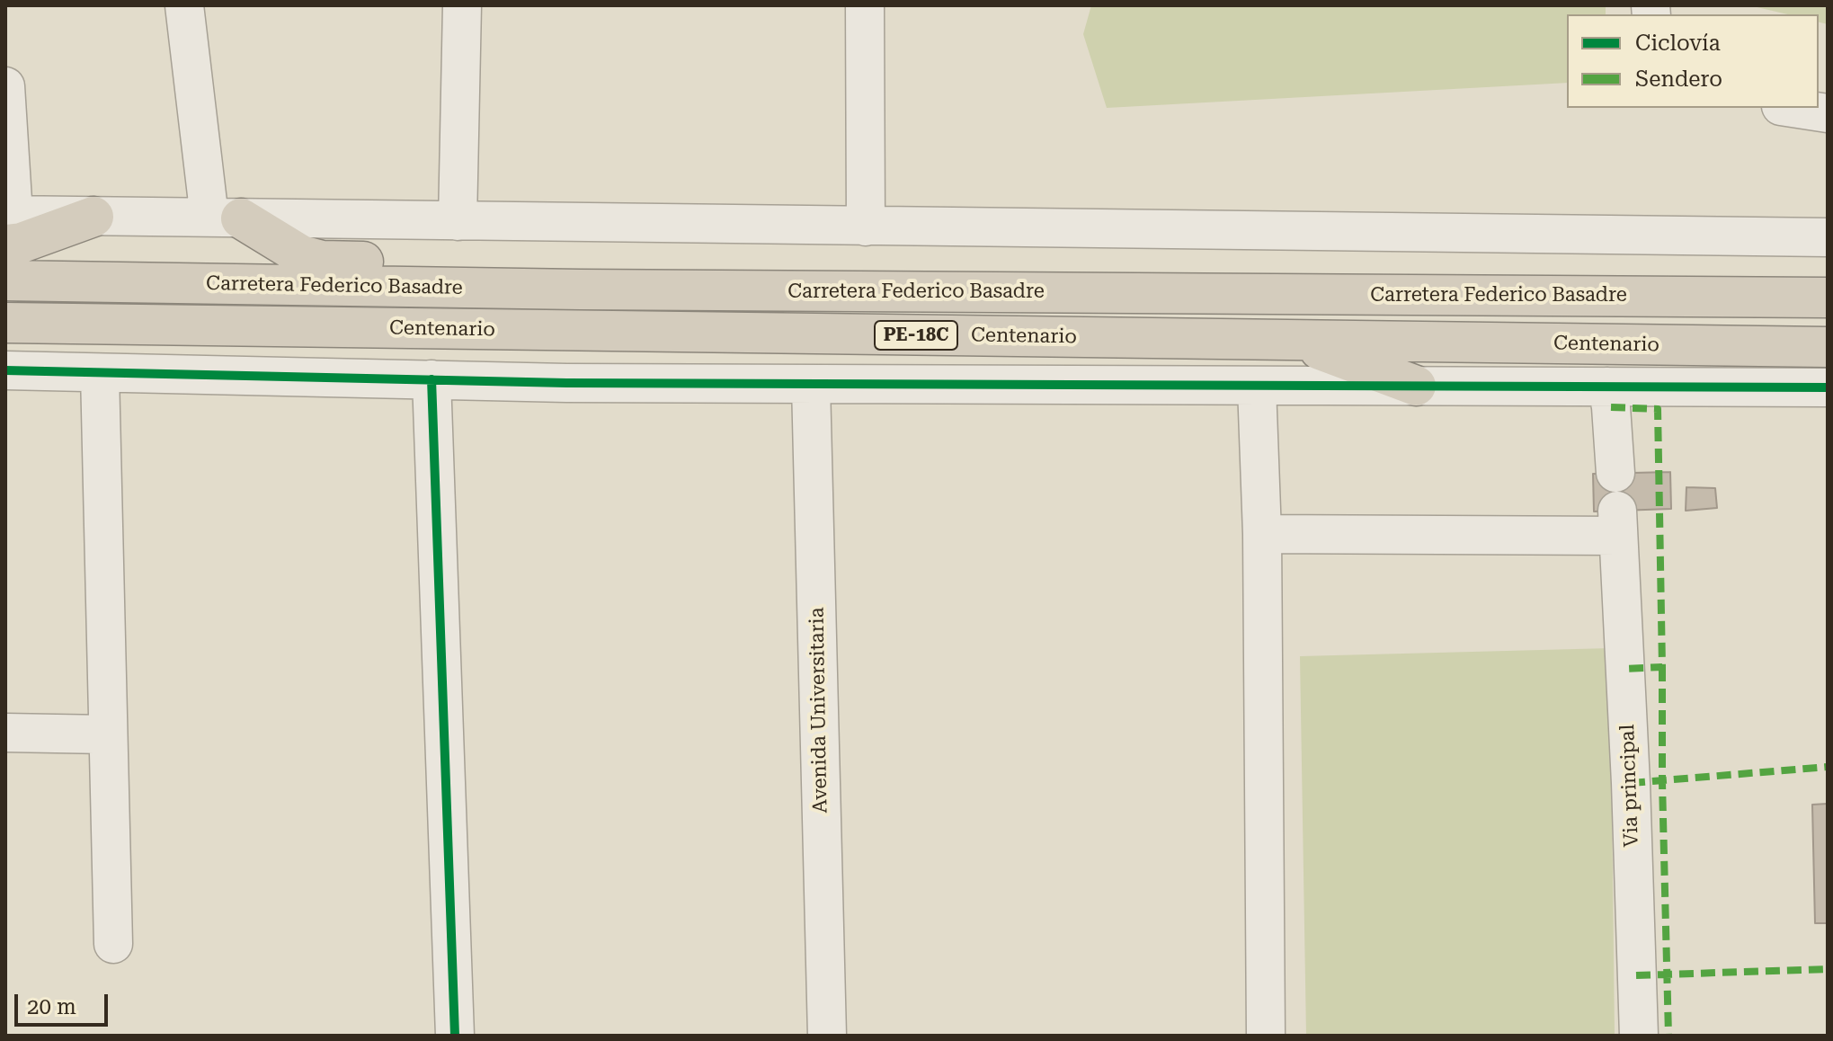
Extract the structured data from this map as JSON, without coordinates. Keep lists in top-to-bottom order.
{
  "streets": {
    "highway": ["Carretera Federico Basadre", "Centenario", "PE-18C"],
    "street": ["Avenida Universitaria", "Via principal"]
  },
  "legend": ["Ciclovía", "Sendero"],
  "scale_bar": "20 m"
}
